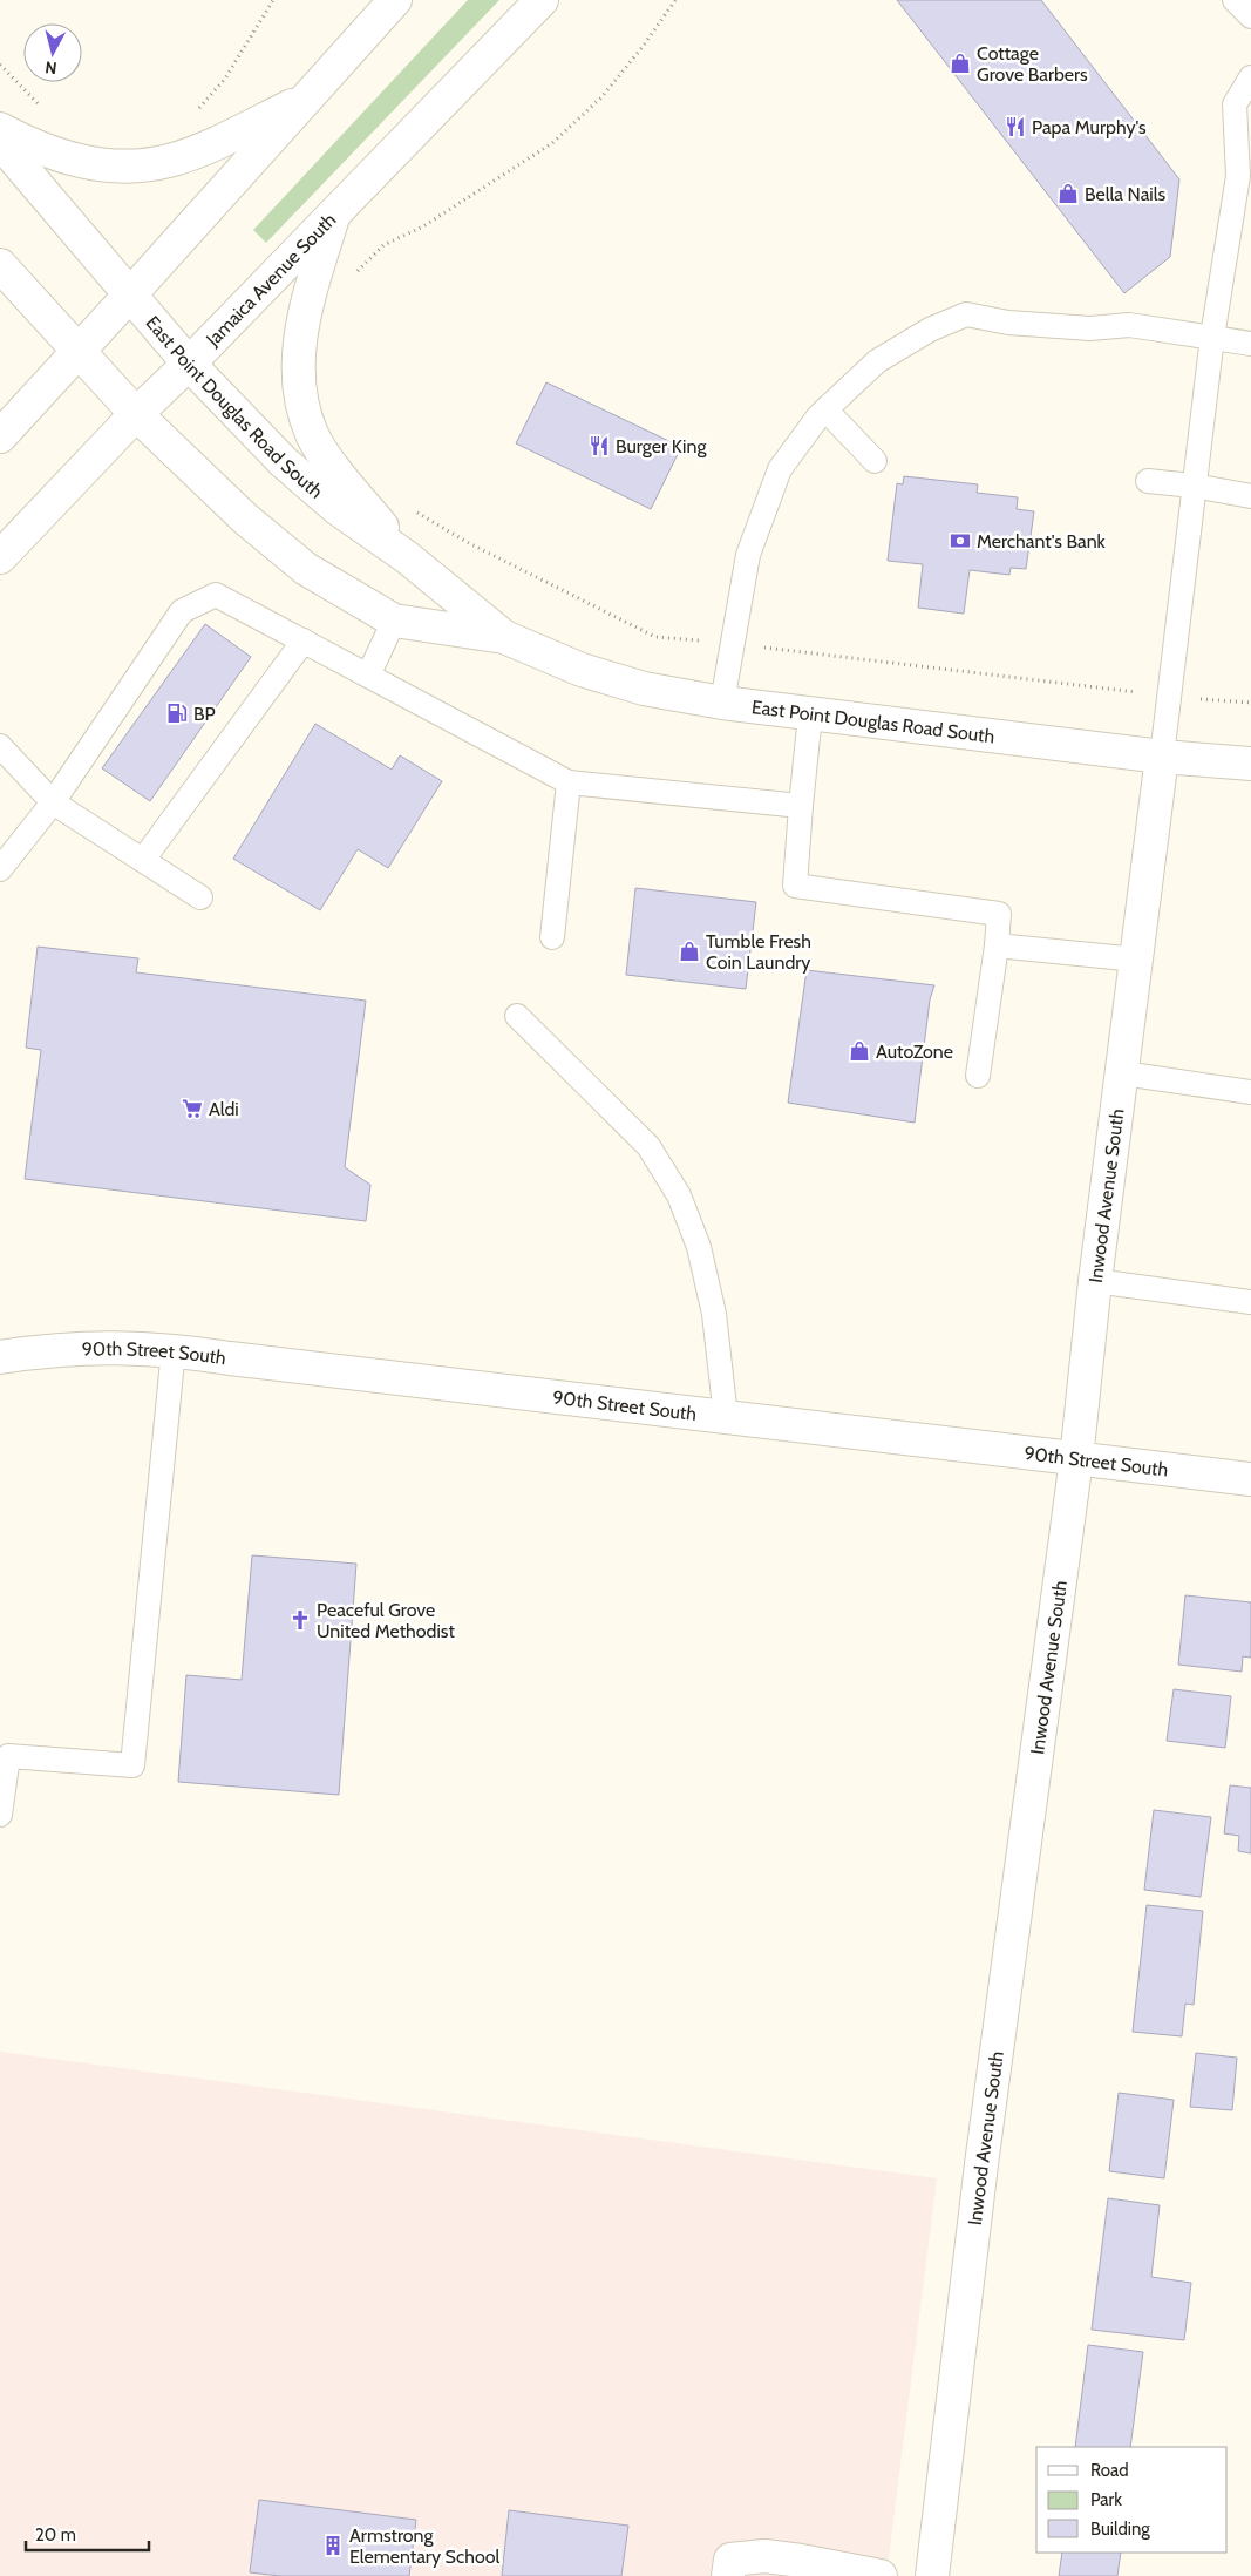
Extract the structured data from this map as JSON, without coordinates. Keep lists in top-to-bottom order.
{
  "streets": {
    "street": [
      "Jamaica Avenue South",
      "East Point Douglas Road South",
      "Inwood Avenue South",
      "90th Street South"
    ]
  },
  "crossings": [
    ["Jamaica Avenue South", "East Point Douglas Road South"],
    ["East Point Douglas Road South", "Inwood Avenue South"],
    ["Inwood Avenue South", "90th Street South"]
  ],
  "places": {
    "shop": [
      "Cottage Grove Barbers",
      "Bella Nails",
      "Tumble Fresh Coin Laundry",
      "AutoZone"
    ],
    "restaurant": ["Papa Murphy's", "Burger King"],
    "bank": ["Merchant's Bank"],
    "fuel station": ["BP"],
    "supermarket": ["Aldi"],
    "church": ["Peaceful Grove United Methodist"],
    "building": ["Armstrong Elementary School"]
  },
  "legend": ["Road", "Park", "Building"],
  "scale_bar": "20 m",
  "north": "bottom"
}
